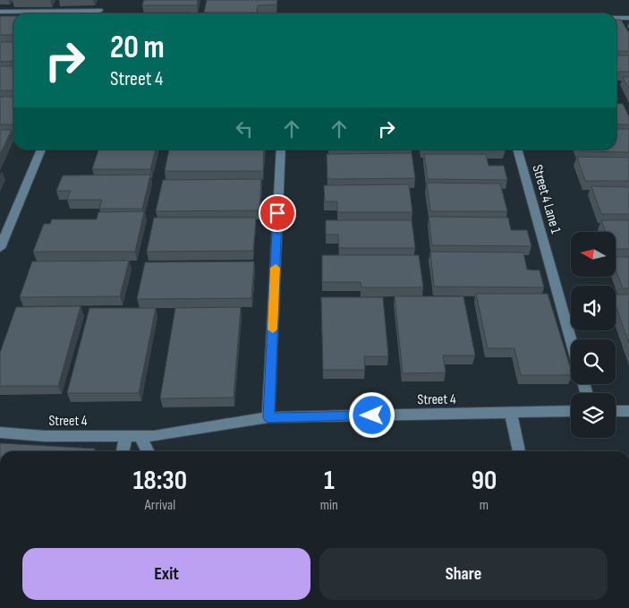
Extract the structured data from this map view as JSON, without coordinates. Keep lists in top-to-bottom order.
{
  "streets": {
    "street": ["Street 4 Lane 1", "Street 4"]
  },
  "north": "left",
  "page": {
    "turn": ["20 m", "Street 4"],
    "eta": [
      "18:30",
      "Arrival",
      "1",
      "min",
      "90",
      "m"
    ],
    "buttons": ["Exit", "Share"]
  }
}
